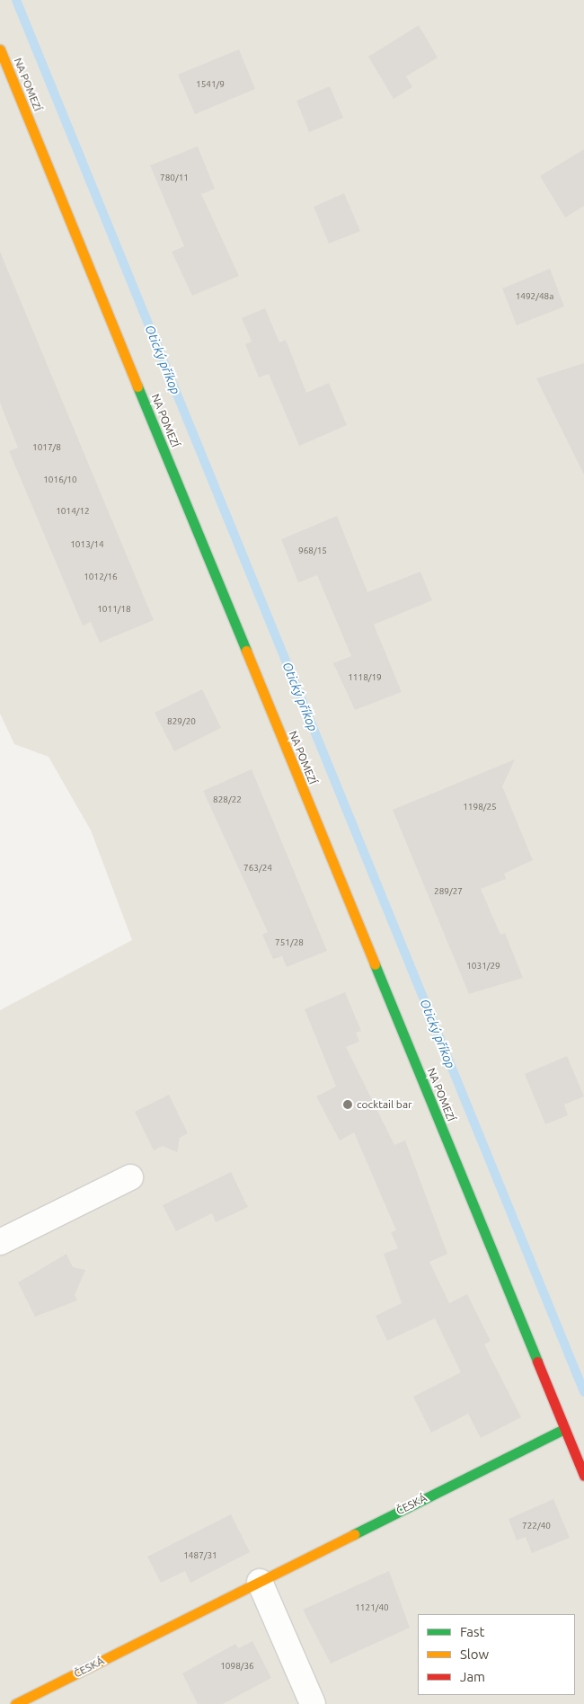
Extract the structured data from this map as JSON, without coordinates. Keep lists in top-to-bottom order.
{
  "streets": {
    "street": ["NA POMEZÍ", "ČESKÁ"]
  },
  "crossings": [
    ["NA POMEZÍ", "ČESKÁ"]
  ],
  "water": ["Otický příkop"],
  "places": ["cocktail bar"],
  "house_numbers": [
    "1541/9",
    "780/11",
    "1492/48a",
    "1017/8",
    "1016/10",
    "1014/12",
    "1013/14",
    "968/15",
    "1012/16",
    "1011/18",
    "1118/19",
    "829/20",
    "828/22",
    "1198/25",
    "763/24",
    "289/27",
    "751/28",
    "1031/29",
    "722/40",
    "1487/31",
    "1121/40",
    "1098/36"
  ],
  "legend": ["Fast", "Slow", "Jam"]
}
